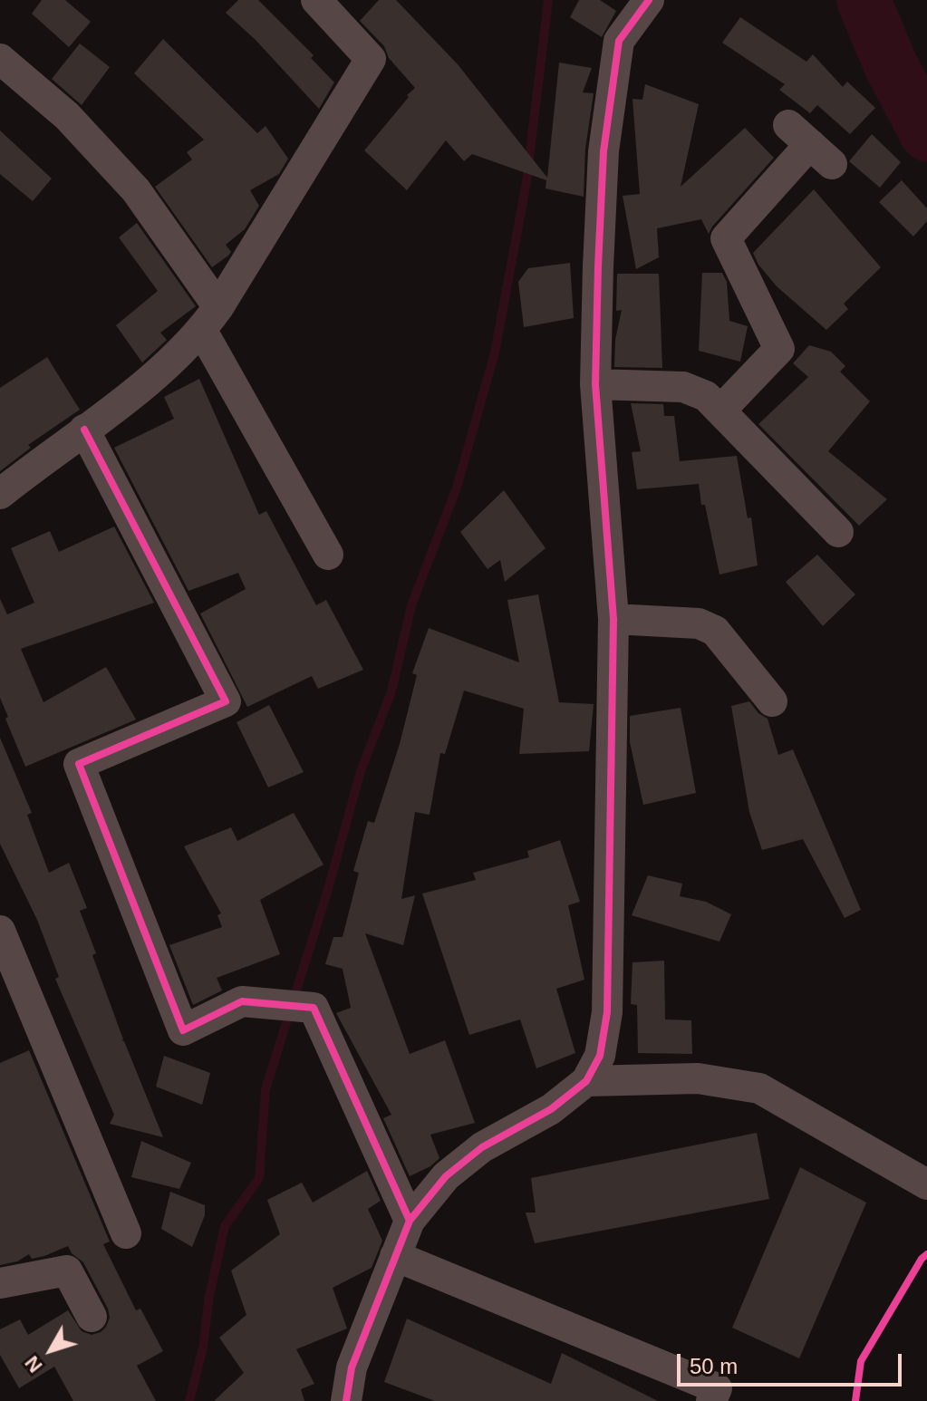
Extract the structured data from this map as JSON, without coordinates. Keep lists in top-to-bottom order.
{
  "scale_bar": "50 m",
  "north": "bottom left"
}
